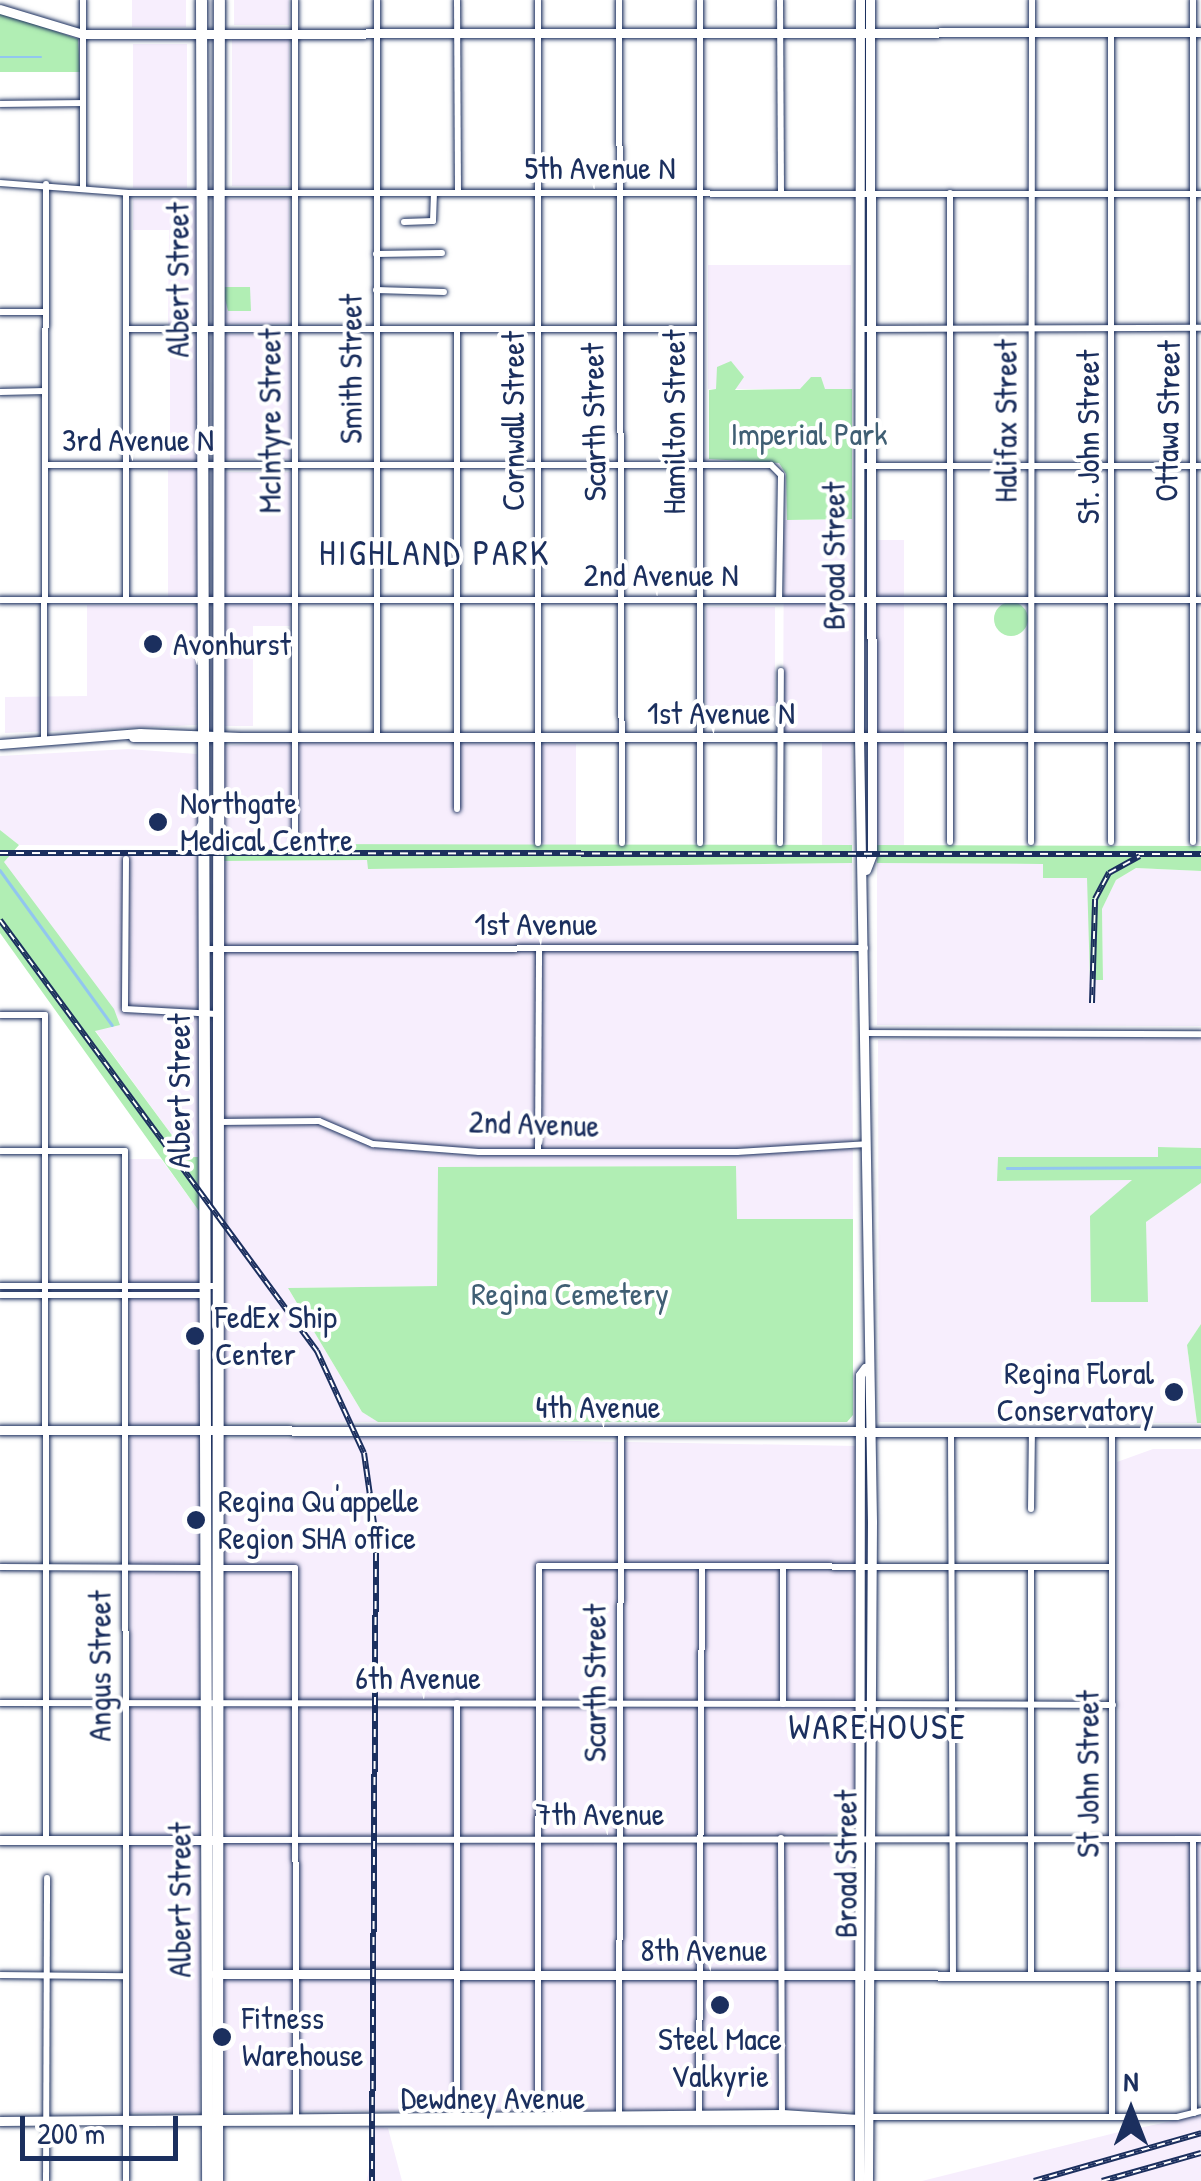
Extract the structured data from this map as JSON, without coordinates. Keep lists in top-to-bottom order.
{
  "streets": {
    "main road": [
      "Albert Street",
      "Broad Street",
      "1st Avenue N",
      "4th Avenue",
      "7th Avenue",
      "8th Avenue",
      "Dewdney Avenue"
    ],
    "street": [
      "5th Avenue N",
      "Smith Street",
      "McIntyre Street",
      "Cornwall Street",
      "Halifax Street",
      "Ottawa Street",
      "Scarth Street",
      "Hamilton Street",
      "St. John Street",
      "3rd Avenue N",
      "2nd Avenue N",
      "1st Avenue",
      "2nd Avenue",
      "Angus Street",
      "6th Avenue",
      "St John Street"
    ]
  },
  "crossings": [
    ["5th Avenue N", "Albert Street"],
    ["5th Avenue N", "Smith Street"],
    ["5th Avenue N", "McIntyre Street"],
    ["5th Avenue N", "Cornwall Street"],
    ["5th Avenue N", "Halifax Street"],
    ["5th Avenue N", "Ottawa Street"],
    ["5th Avenue N", "Scarth Street"],
    ["5th Avenue N", "Hamilton Street"],
    ["5th Avenue N", "St. John Street"],
    ["5th Avenue N", "Broad Street"],
    ["Albert Street", "3rd Avenue N"],
    ["Albert Street", "2nd Avenue N"],
    ["Albert Street", "1st Avenue N"],
    ["Albert Street", "1st Avenue"],
    ["Albert Street", "2nd Avenue"],
    ["Albert Street", "4th Avenue"],
    ["Albert Street", "6th Avenue"],
    ["Albert Street", "7th Avenue"],
    ["Albert Street", "8th Avenue"],
    ["Albert Street", "Dewdney Avenue"],
    ["Smith Street", "3rd Avenue N"],
    ["Smith Street", "2nd Avenue N"],
    ["Smith Street", "1st Avenue N"],
    ["McIntyre Street", "3rd Avenue N"],
    ["McIntyre Street", "2nd Avenue N"],
    ["McIntyre Street", "1st Avenue N"],
    ["Cornwall Street", "3rd Avenue N"],
    ["Cornwall Street", "2nd Avenue N"],
    ["Cornwall Street", "1st Avenue N"],
    ["Halifax Street", "2nd Avenue N"],
    ["Halifax Street", "1st Avenue N"],
    ["Ottawa Street", "2nd Avenue N"],
    ["Ottawa Street", "1st Avenue N"],
    ["Scarth Street", "3rd Avenue N"],
    ["Scarth Street", "2nd Avenue N"],
    ["Scarth Street", "1st Avenue N"],
    ["Scarth Street", "4th Avenue"],
    ["Scarth Street", "6th Avenue"],
    ["Scarth Street", "7th Avenue"],
    ["Scarth Street", "8th Avenue"],
    ["Scarth Street", "Dewdney Avenue"],
    ["Hamilton Street", "3rd Avenue N"],
    ["Hamilton Street", "2nd Avenue N"],
    ["Hamilton Street", "1st Avenue N"],
    ["St. John Street", "2nd Avenue N"],
    ["St. John Street", "1st Avenue N"],
    ["3rd Avenue N", "2nd Avenue N"],
    ["Broad Street", "2nd Avenue N"],
    ["Broad Street", "1st Avenue N"],
    ["Broad Street", "1st Avenue"],
    ["Broad Street", "2nd Avenue"],
    ["Broad Street", "4th Avenue"],
    ["Broad Street", "6th Avenue"],
    ["Broad Street", "7th Avenue"],
    ["Broad Street", "8th Avenue"],
    ["Broad Street", "Dewdney Avenue"],
    ["4th Avenue", "Angus Street"],
    ["4th Avenue", "St John Street"],
    ["Angus Street", "6th Avenue"],
    ["Angus Street", "7th Avenue"],
    ["Angus Street", "Dewdney Avenue"],
    ["6th Avenue", "St John Street"],
    ["St John Street", "7th Avenue"],
    ["St John Street", "8th Avenue"],
    ["St John Street", "Dewdney Avenue"]
  ],
  "districts": ["HIGHLAND PARK", "WAREHOUSE"],
  "parks": ["Imperial Park", "Regina Cemetery"],
  "places": [
    "Avonhurst",
    "Northgate Medical Centre",
    "FedEx Ship Center",
    "Regina Floral Conservatory",
    "Regina Qu'appelle Region SHA office",
    "Steel Mace Valkyrie",
    "Fitness Warehouse"
  ],
  "scale_bar": "200 m",
  "north": "top"
}
